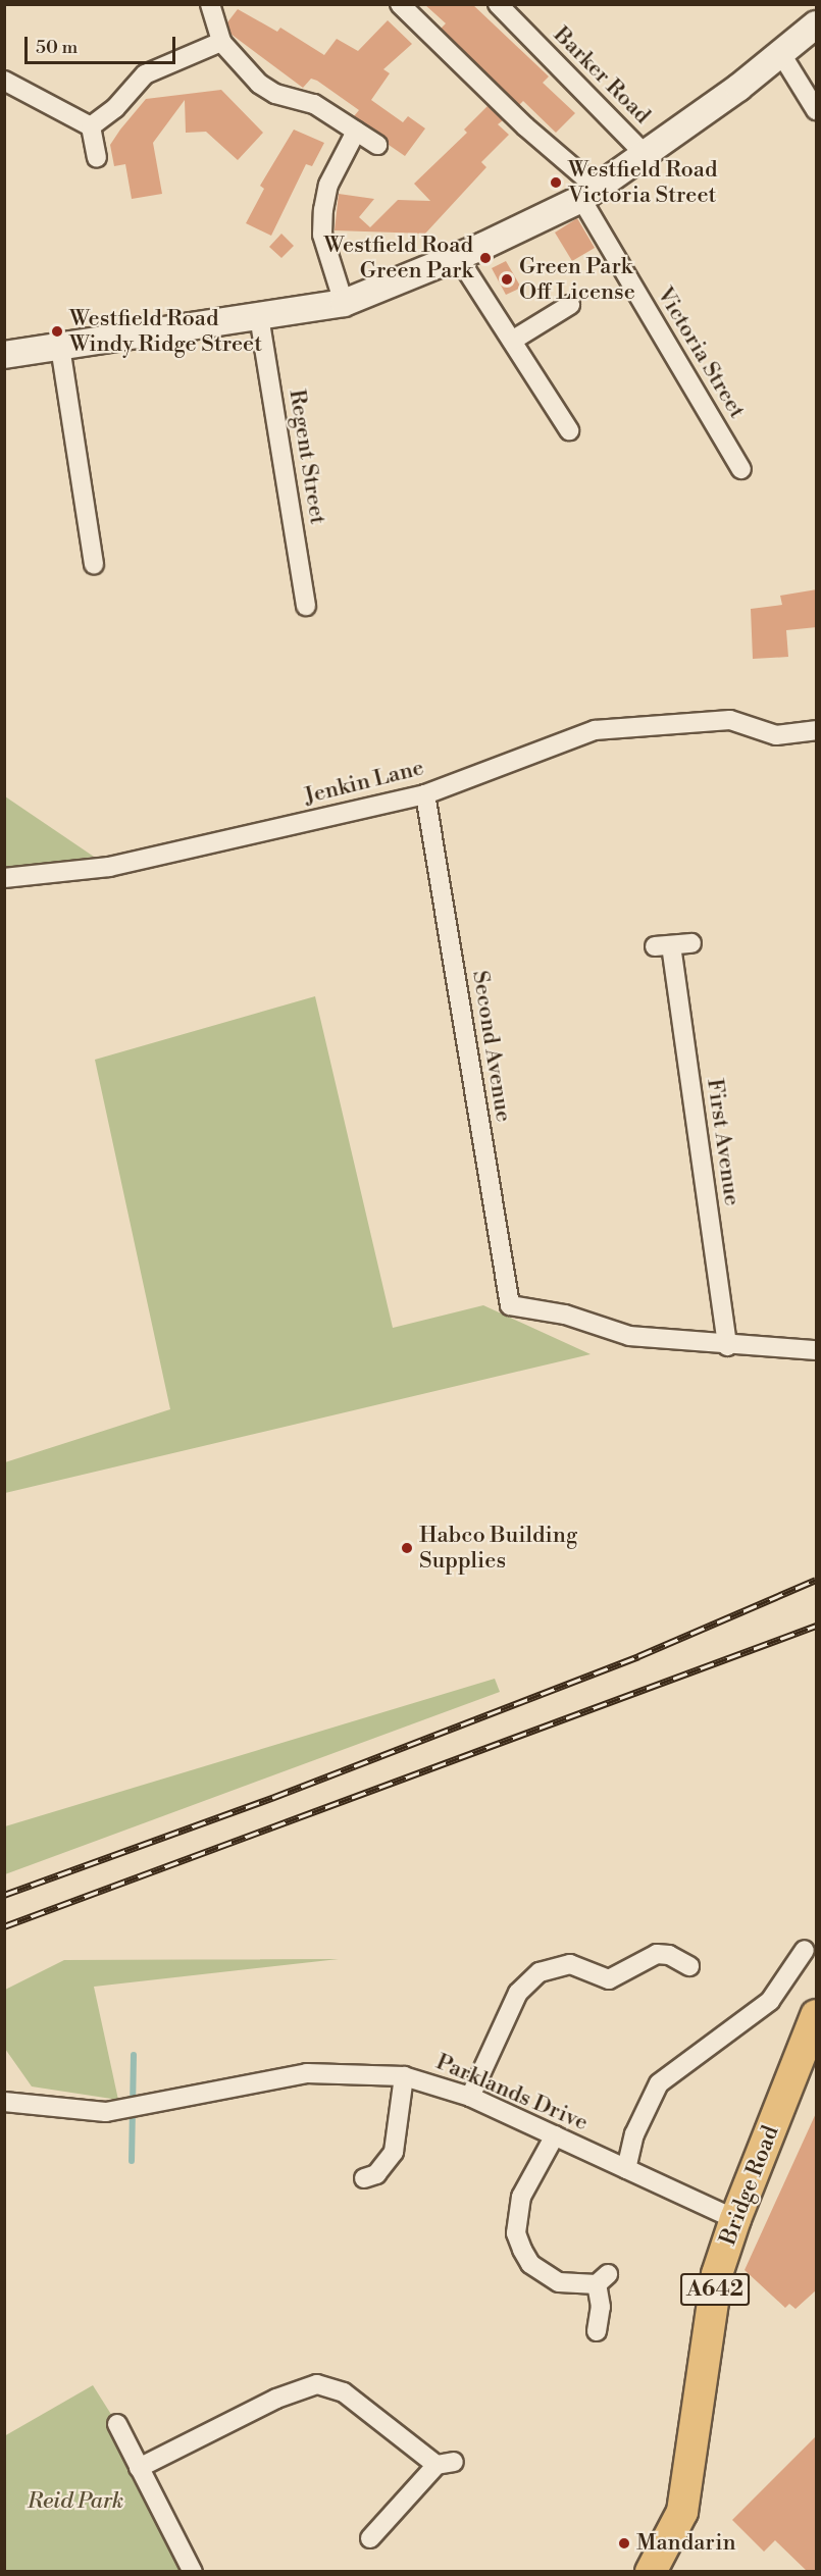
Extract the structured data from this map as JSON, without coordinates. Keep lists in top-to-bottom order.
{
  "streets": {
    "highway": ["Bridge Road", "A642"],
    "street": [
      "Barker Road",
      "Victoria Street",
      "Regent Street",
      "Jenkin Lane",
      "Second Avenue",
      "First Avenue",
      "Parklands Drive"
    ]
  },
  "crossings": [
    ["Jenkin Lane", "Second Avenue"],
    ["Second Avenue", "First Avenue"],
    ["Parklands Drive", "Bridge Road"]
  ],
  "parks": ["Reid Park"],
  "places": [
    "Westfield Road Victoria Street",
    "Westfield Road Green Park",
    "Green Park Off License",
    "Westfield Road Windy Ridge Street",
    "Habco Building Supplies",
    "Mandarin"
  ],
  "scale_bar": "50 m"
}
